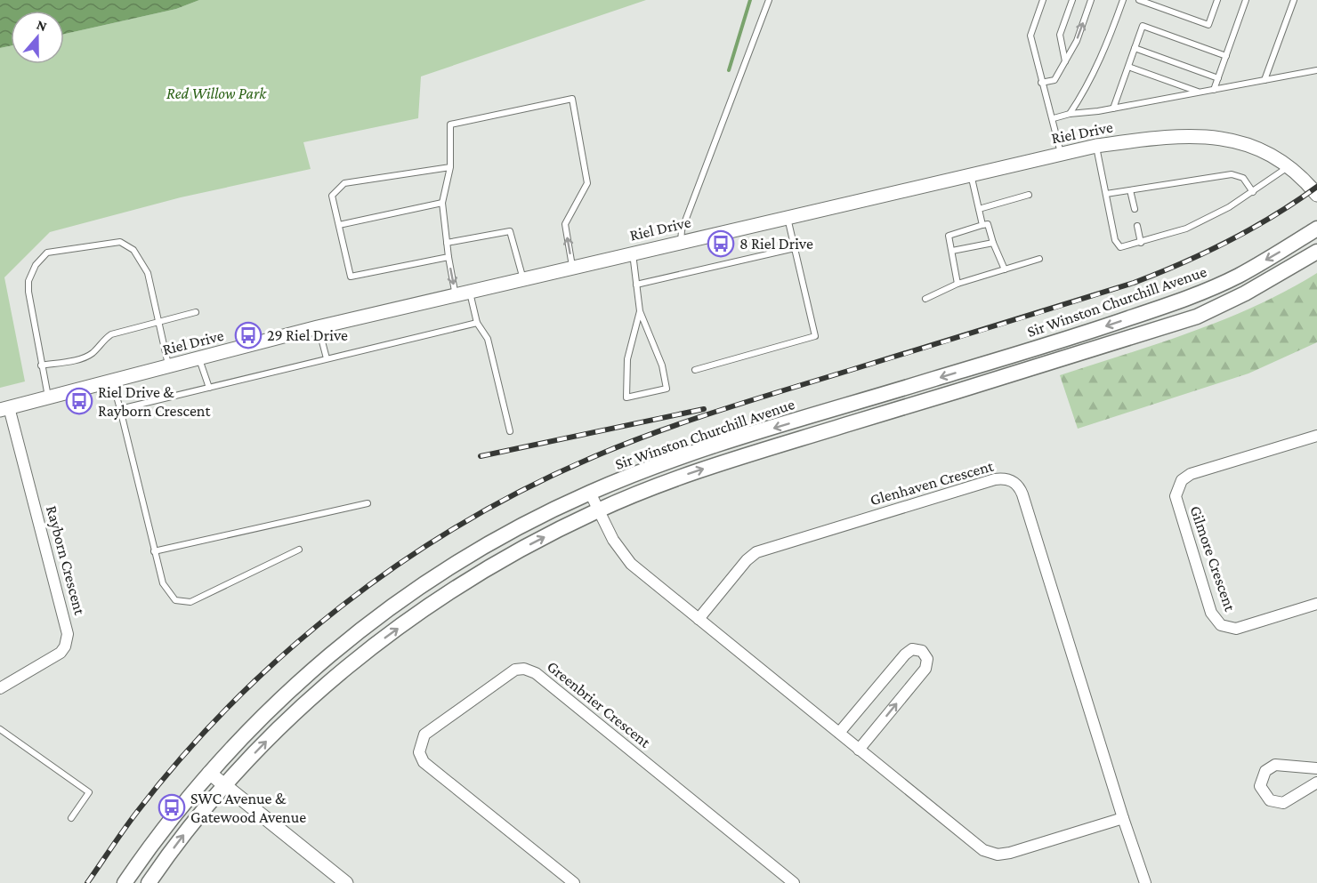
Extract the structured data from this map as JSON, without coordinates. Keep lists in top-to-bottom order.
{
  "streets": {
    "main road": ["Sir Winston Churchill Avenue"],
    "street": [
      "Riel Drive",
      "Glenhaven Crescent",
      "Gilmore Crescent",
      "Rayborn Crescent",
      "Greenbrier Crescent"
    ]
  },
  "crossings": [
    ["Riel Drive", "Rayborn Crescent"]
  ],
  "parks": ["Red Willow Park"],
  "places": {
    "bus stop": [
      "8 Riel Drive",
      "29 Riel Drive",
      "Riel Drive & Rayborn Crescent",
      "SWC Avenue & Gatewood Avenue"
    ]
  },
  "north": "top"
}
